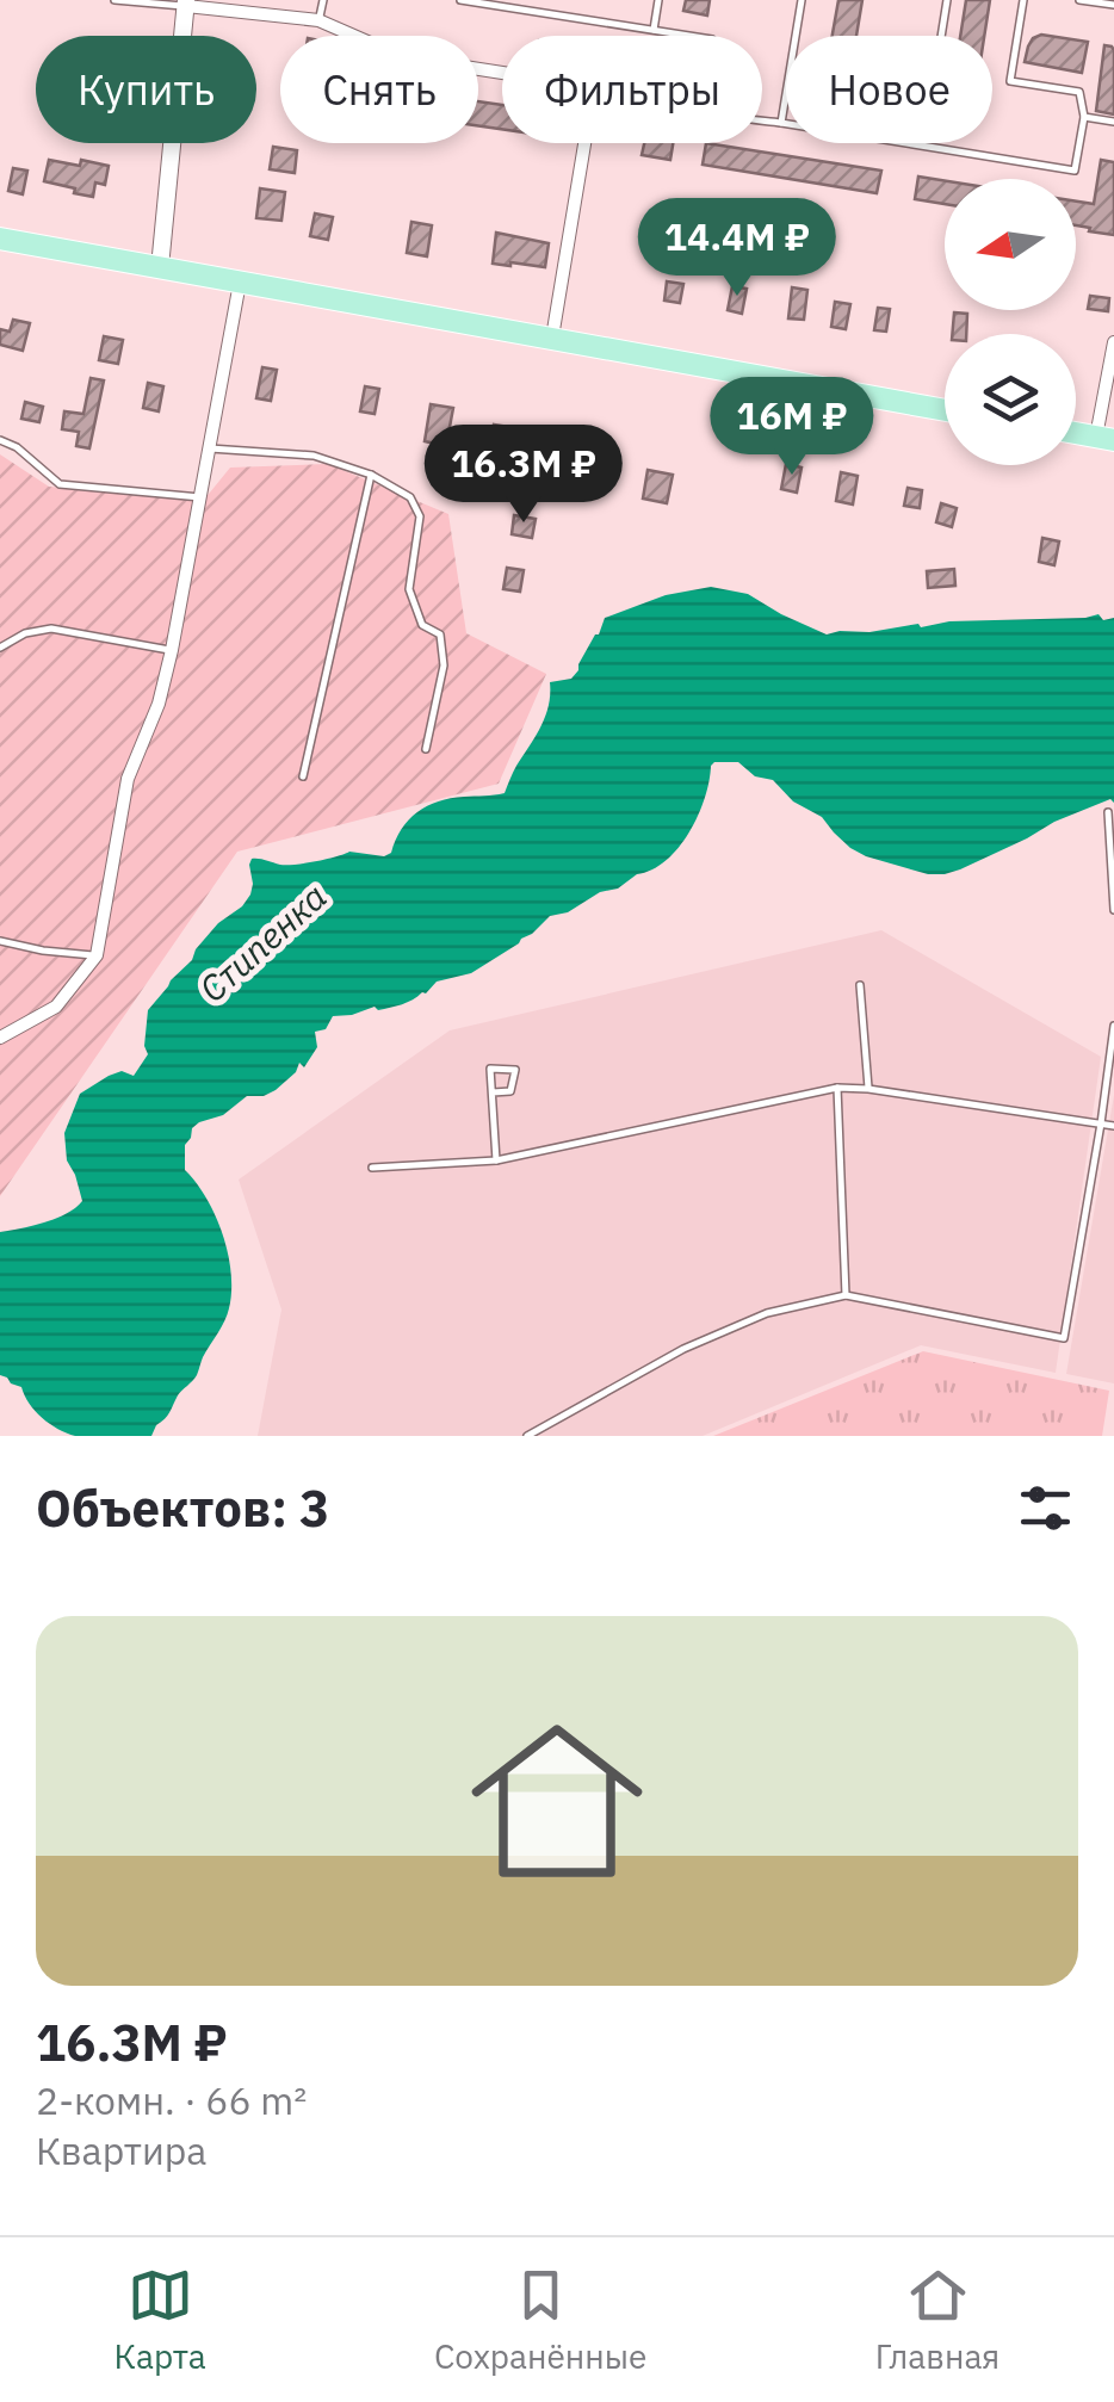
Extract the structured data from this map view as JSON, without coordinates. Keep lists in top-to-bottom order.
{
  "water": ["Стипенка"],
  "north": "left",
  "page": {
    "chip": [
      "Купить",
      "Снять",
      "Фильтры",
      "Новое"
    ],
    "price": ["14.4M ₽", "16M ₽", "16.3M ₽"],
    "heading": "Объектов: 3",
    "list": [
      {
        "name": "16.3M ₽",
        "note": "2-комн. · 66 m² · Квартира"
      }
    ],
    "tabs": ["Карта", "Сохранённые", "Главная"]
  }
}
